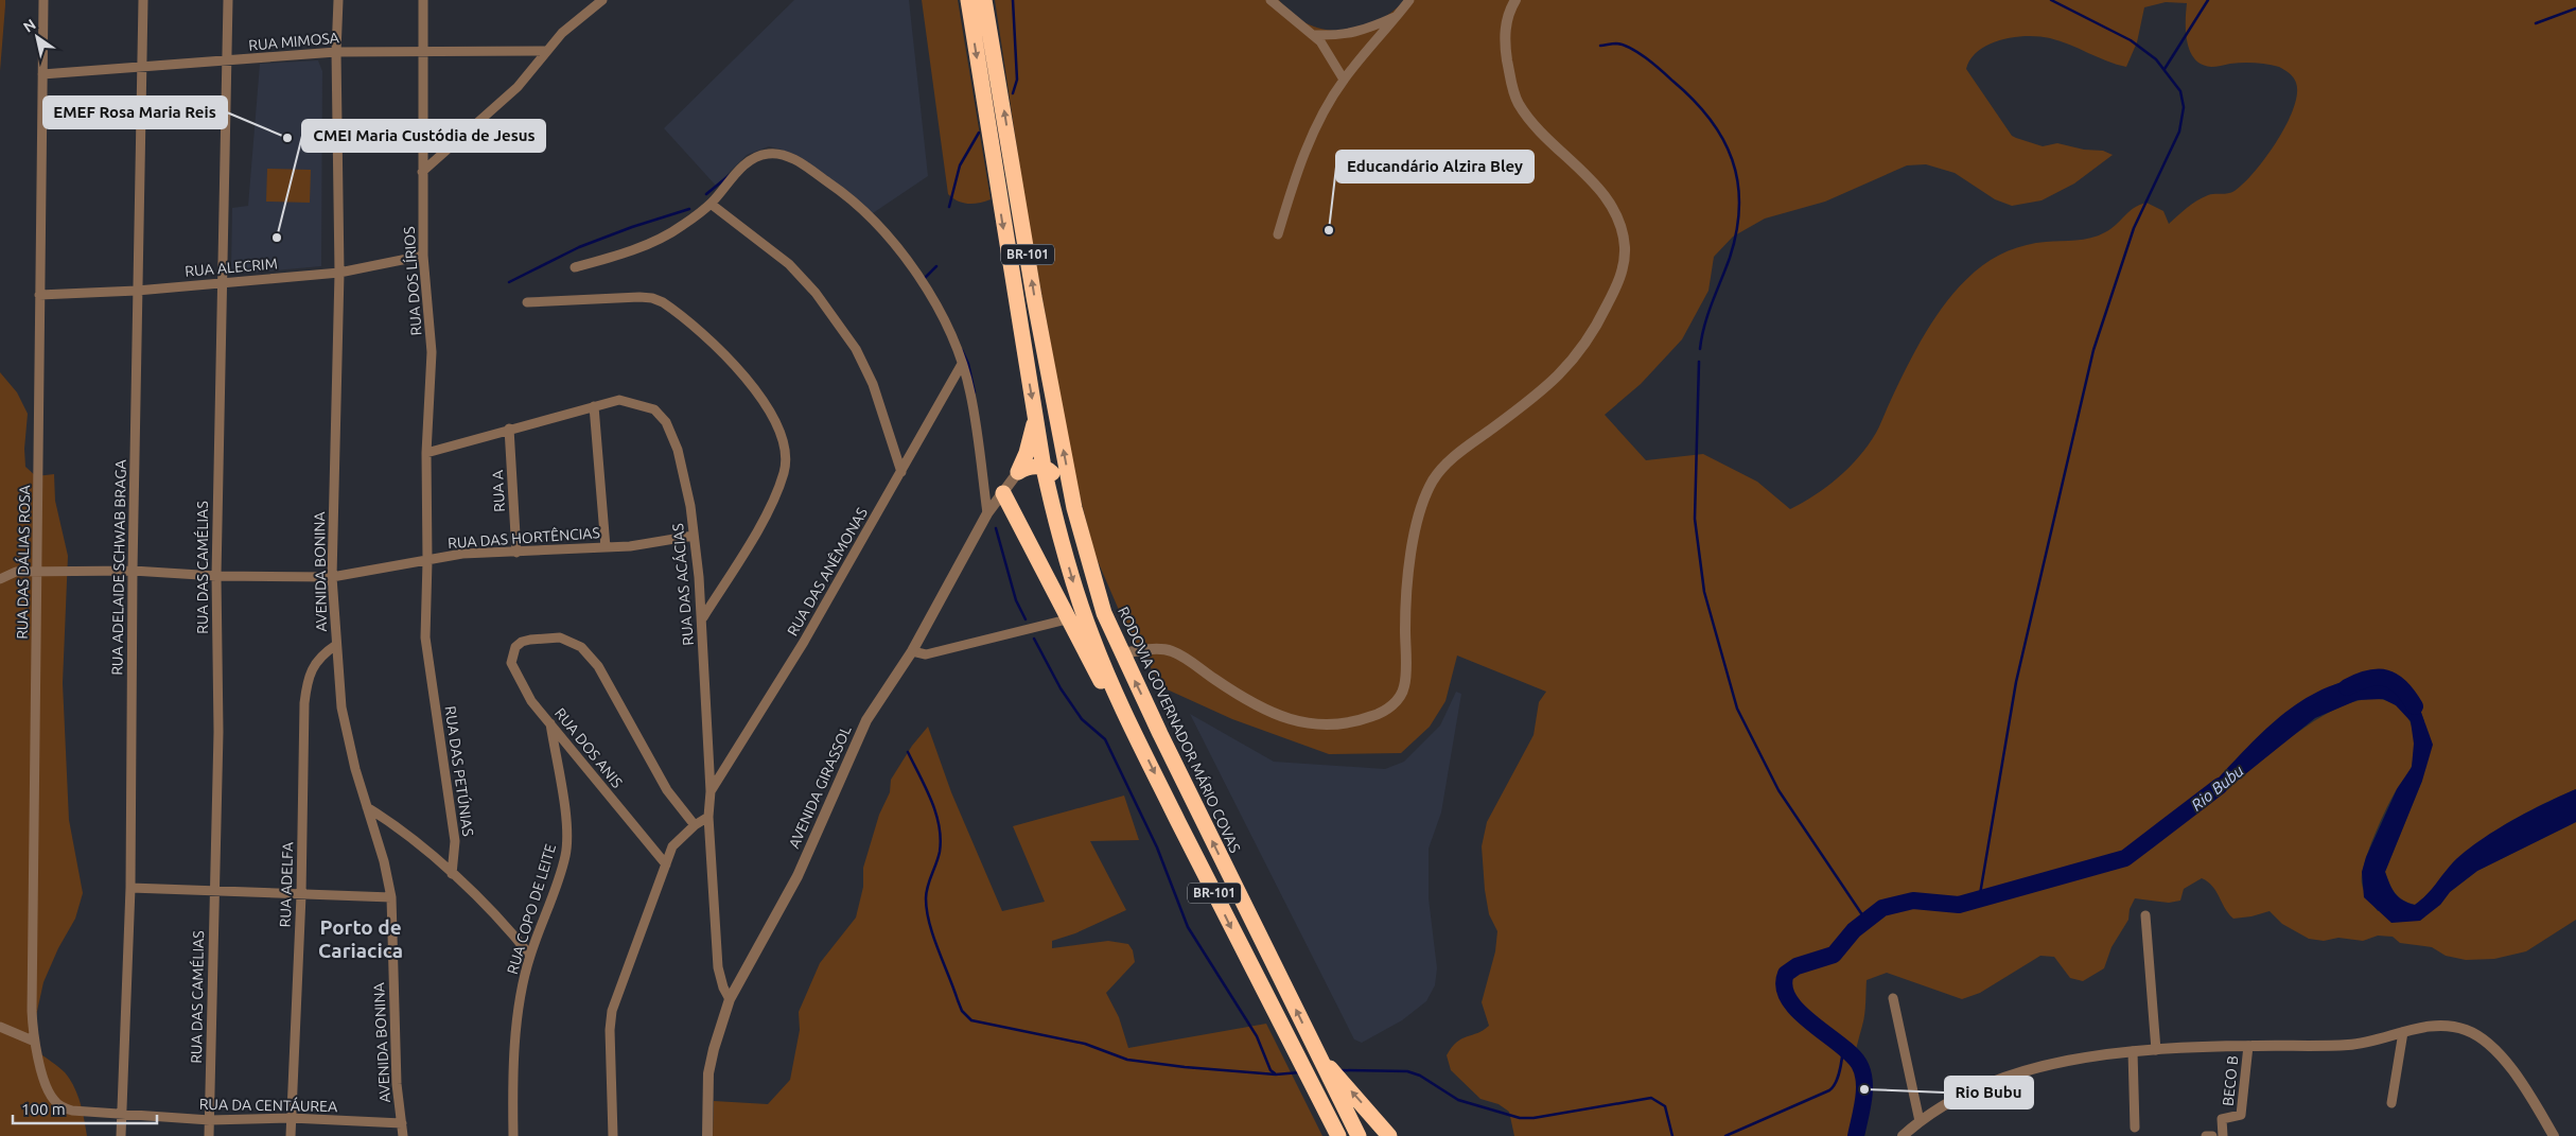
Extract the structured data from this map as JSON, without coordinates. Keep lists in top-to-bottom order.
{
  "streets": {
    "highway": ["BR-101", "RODOVIA GOVERNADOR MÁRIO COVAS"],
    "street": [
      "RUA MIMOSA",
      "RUA ALECRIM",
      "RUA DOS LÍRIOS",
      "RUA A",
      "RUA DAS HORTÊNCIAS",
      "RUA DAS DÁLIAS ROSA",
      "RUA ADELAIDE SCHWAB BRAGA",
      "RUA DAS CAMÉLIAS",
      "AVENIDA BONINA",
      "RUA DAS ANÊMONAS",
      "RUA DAS ACÁCIAS",
      "RUA DOS ANIS",
      "RUA DAS PETÚNIAS",
      "AVENIDA GIRASSOL",
      "RUA ADELFA",
      "RUA COPO DE LEITE",
      "BECO B",
      "RUA DA CENTÁUREA"
    ]
  },
  "crossings": [
    ["RUA MIMOSA", "RUA DOS LÍRIOS"],
    ["RUA MIMOSA", "RUA DAS DÁLIAS ROSA"],
    ["RUA MIMOSA", "RUA ADELAIDE SCHWAB BRAGA"],
    ["RUA MIMOSA", "RUA DAS CAMÉLIAS"],
    ["RUA MIMOSA", "AVENIDA BONINA"],
    ["RUA ALECRIM", "RUA DOS LÍRIOS"],
    ["RUA ALECRIM", "RUA DAS DÁLIAS ROSA"],
    ["RUA ALECRIM", "RUA ADELAIDE SCHWAB BRAGA"],
    ["RUA ALECRIM", "RUA DAS CAMÉLIAS"],
    ["RUA ALECRIM", "AVENIDA BONINA"],
    ["RUA DOS LÍRIOS", "RUA DAS HORTÊNCIAS"],
    ["RUA DOS LÍRIOS", "RUA DAS ACÁCIAS"],
    ["RUA DOS LÍRIOS", "RUA DAS PETÚNIAS"],
    ["RUA A", "RUA DAS HORTÊNCIAS"],
    ["RUA A", "RUA DAS ACÁCIAS"],
    ["RUA DAS HORTÊNCIAS", "RUA DAS DÁLIAS ROSA"],
    ["RUA DAS HORTÊNCIAS", "RUA ADELAIDE SCHWAB BRAGA"],
    ["RUA DAS HORTÊNCIAS", "RUA DAS CAMÉLIAS"],
    ["RUA DAS HORTÊNCIAS", "AVENIDA BONINA"],
    ["RUA DAS HORTÊNCIAS", "RUA DAS ACÁCIAS"],
    ["RUA DAS HORTÊNCIAS", "RUA DAS PETÚNIAS"],
    ["RUA DAS DÁLIAS ROSA", "RUA DA CENTÁUREA"],
    ["RUA ADELAIDE SCHWAB BRAGA", "RUA DA CENTÁUREA"],
    ["RUA DAS CAMÉLIAS", "RUA DA CENTÁUREA"],
    ["AVENIDA BONINA", "RUA ADELFA"],
    ["AVENIDA BONINA", "RUA DA CENTÁUREA"],
    ["RUA DAS ANÊMONAS", "RUA DAS ACÁCIAS"],
    ["RUA DAS ACÁCIAS", "AVENIDA GIRASSOL"],
    ["RUA DOS ANIS", "RUA COPO DE LEITE"],
    ["RUA ADELFA", "RUA DA CENTÁUREA"]
  ],
  "districts": ["Porto de Cariacica"],
  "water": ["Rio Bubu"],
  "places": [
    "EMEF Rosa Maria Reis",
    "Educandário Alzira Bley",
    "CMEI Maria Custódia de Jesus",
    "Rio Bubu"
  ],
  "scale_bar": "100 m",
  "north": "top left"
}
